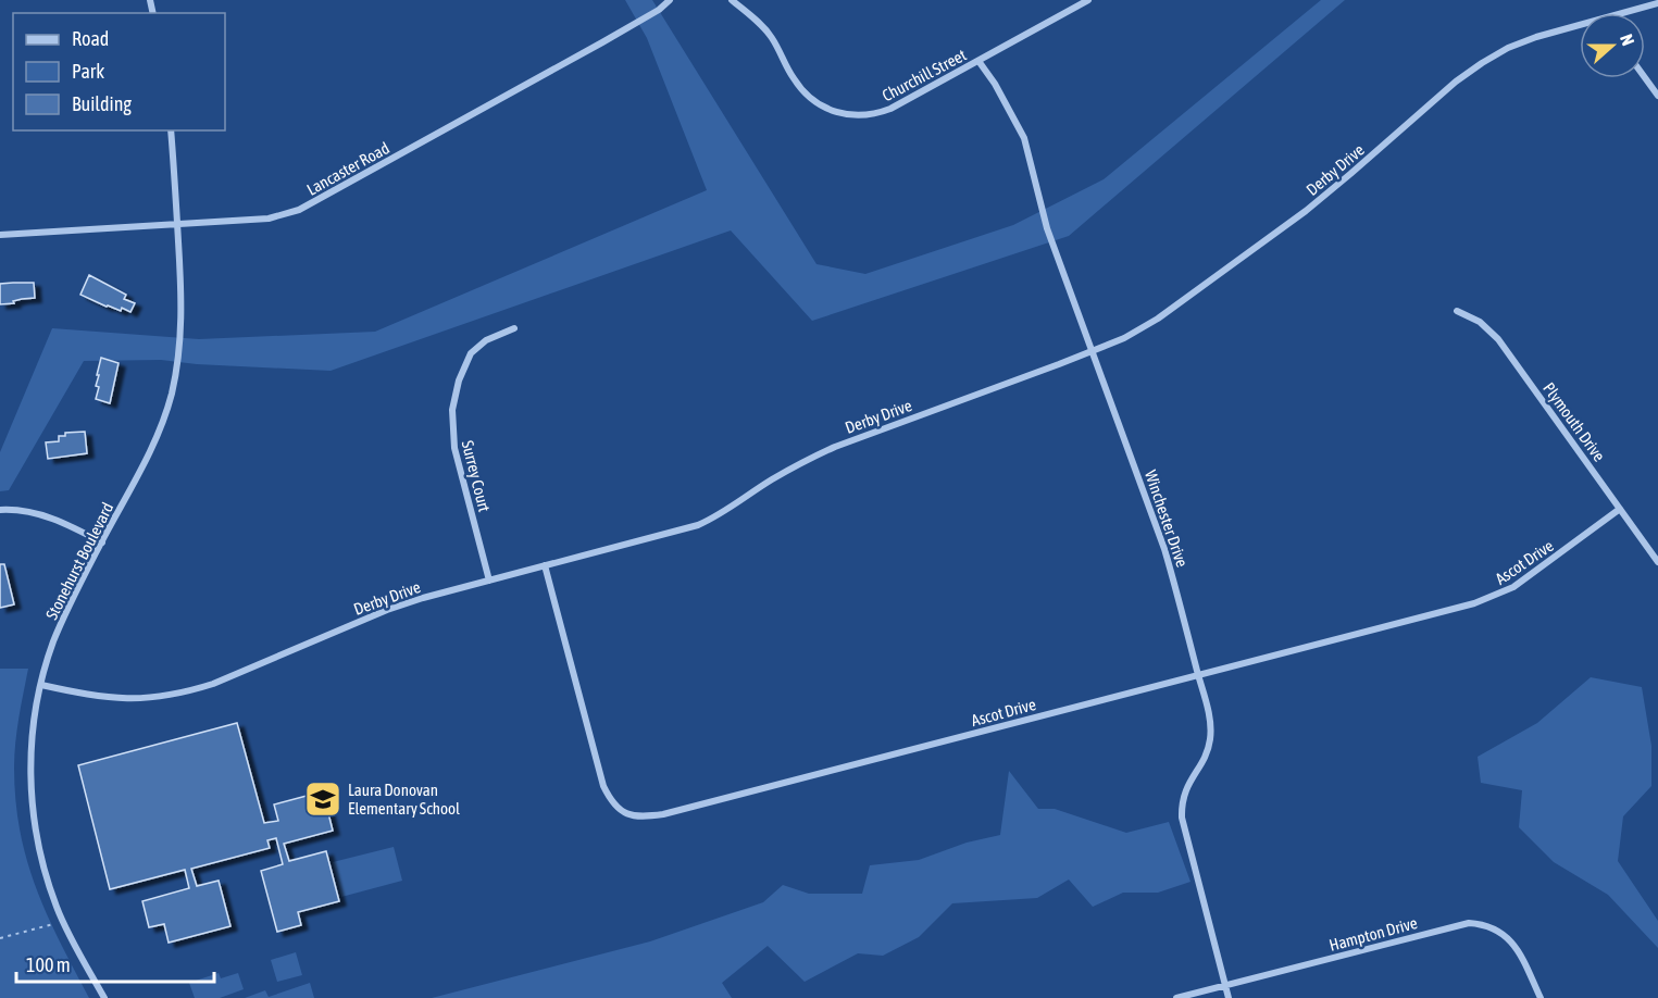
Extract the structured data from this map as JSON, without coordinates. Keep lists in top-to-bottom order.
{
  "streets": {
    "street": [
      "Churchill Street",
      "Lancaster Road",
      "Derby Drive",
      "Plymouth Drive",
      "Surrey Court",
      "Winchester Drive",
      "Stonehurst Boulevard",
      "Ascot Drive",
      "Hampton Drive"
    ]
  },
  "crossings": [
    ["Churchill Street", "Winchester Drive"],
    ["Lancaster Road", "Stonehurst Boulevard"],
    ["Derby Drive", "Surrey Court"],
    ["Derby Drive", "Winchester Drive"],
    ["Derby Drive", "Stonehurst Boulevard"],
    ["Derby Drive", "Ascot Drive"],
    ["Plymouth Drive", "Ascot Drive"],
    ["Winchester Drive", "Ascot Drive"],
    ["Winchester Drive", "Hampton Drive"]
  ],
  "places": {
    "school or university": ["Laura Donovan Elementary School"]
  },
  "legend": ["Road", "Park", "Building"],
  "scale_bar": "100 m",
  "north": "right"
}
